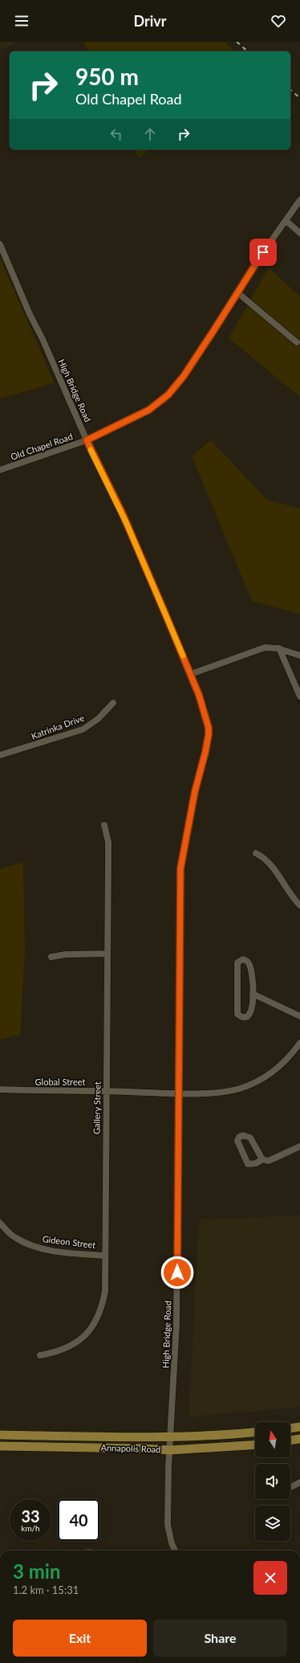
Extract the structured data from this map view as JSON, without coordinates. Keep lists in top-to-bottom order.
{
  "streets": {
    "main road": ["Annapolis Road"],
    "street": [
      "High Bridge Road",
      "Old Chapel Road",
      "Katrinka Drive",
      "Global Street",
      "Gallery Street",
      "Gideon Street"
    ]
  },
  "crossings": [
    ["High Bridge Road", "Old Chapel Road"],
    ["High Bridge Road", "Global Street"],
    ["High Bridge Road", "Annapolis Road"],
    ["Global Street", "Gallery Street"],
    ["Gallery Street", "Gideon Street"]
  ],
  "north": "top",
  "page": {
    "header": "Drivr",
    "turn": ["950 m", "Old Chapel Road"],
    "speed": "33 km/h",
    "limit": "40",
    "heading": ["3 min", "1.2 km · 15:31"],
    "buttons": ["Exit", "Share"]
  }
}
